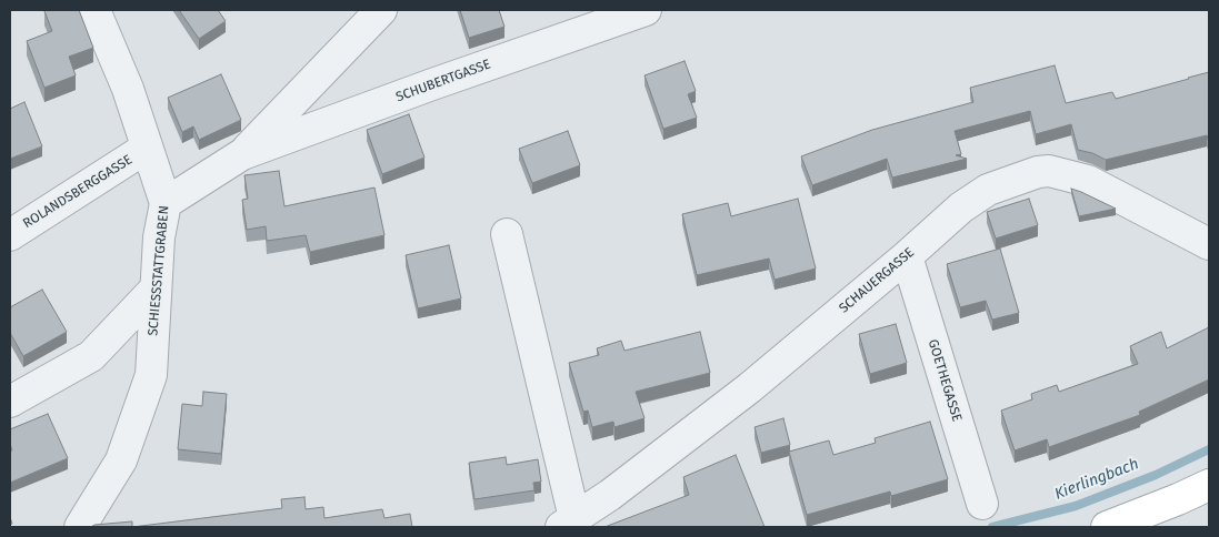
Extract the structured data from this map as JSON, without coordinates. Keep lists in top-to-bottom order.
{
  "streets": {
    "street": [
      "SCHUBERTGASSE",
      "ROLANDSBERGGASSE",
      "SCHIESSSTATTGRABEN",
      "SCHAUERGASSE",
      "GOETHEGASSE"
    ]
  },
  "crossings": [
    ["SCHUBERTGASSE", "SCHIESSSTATTGRABEN"],
    ["ROLANDSBERGGASSE", "SCHIESSSTATTGRABEN"],
    ["SCHAUERGASSE", "GOETHEGASSE"]
  ],
  "water": ["Kierlingbach"]
}
